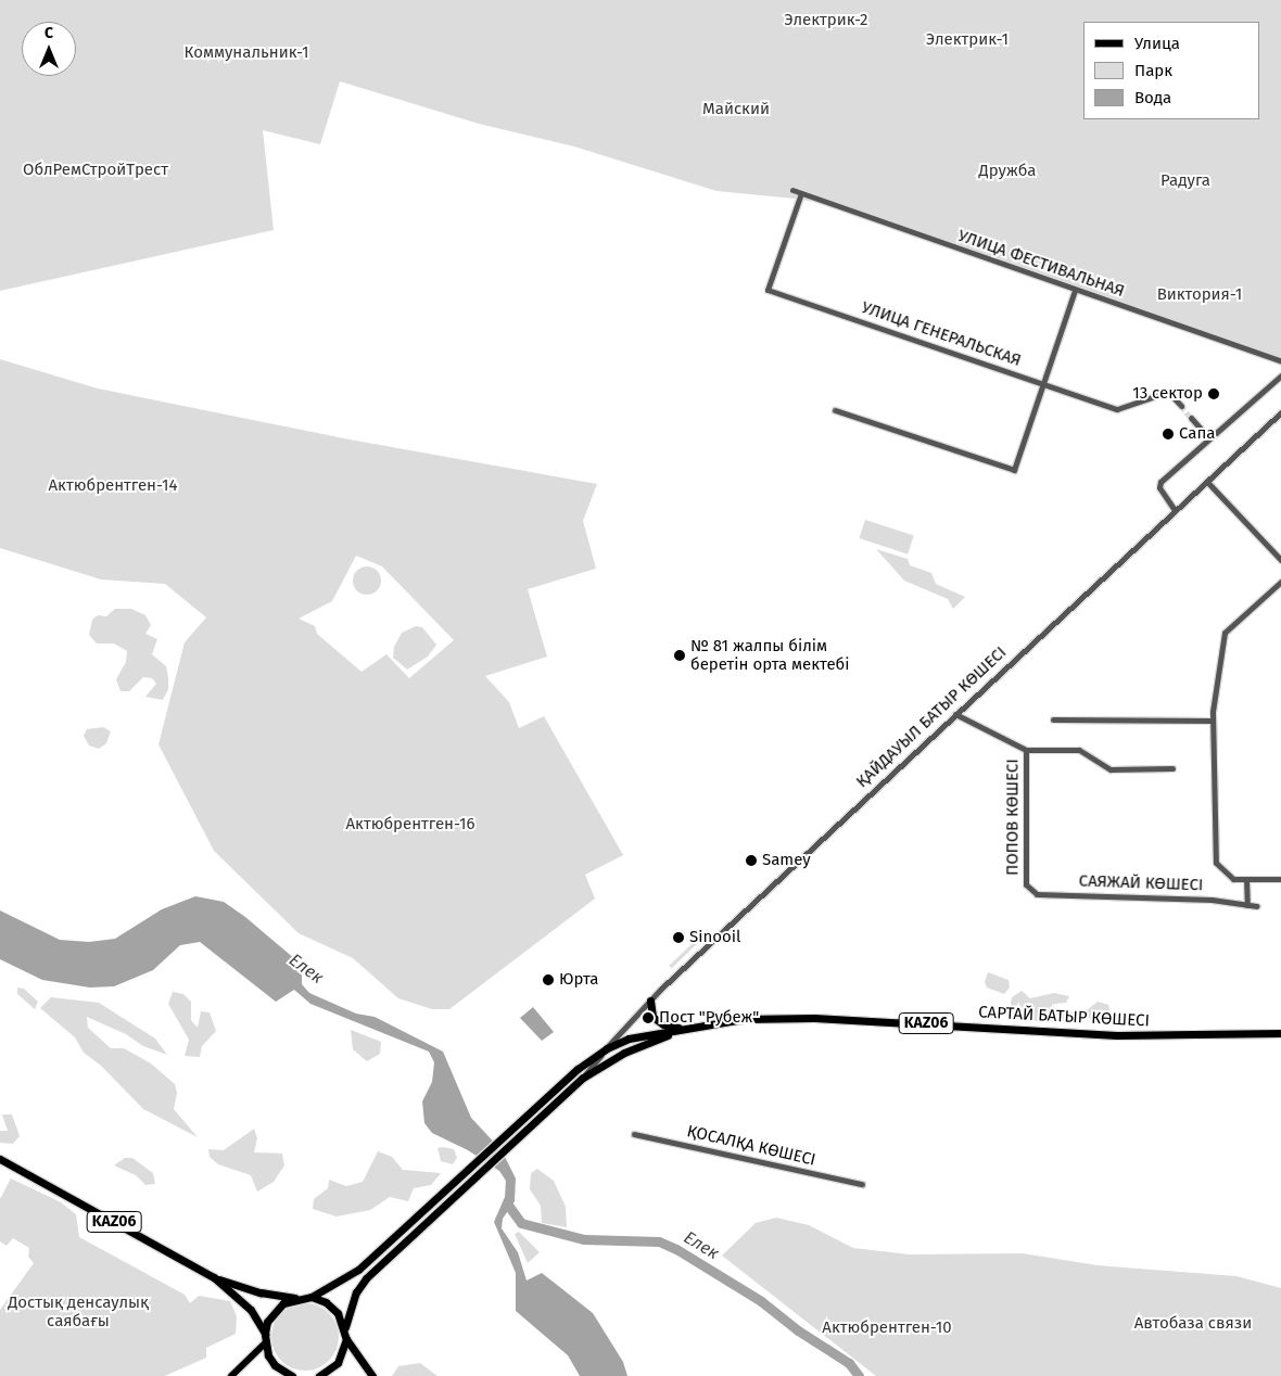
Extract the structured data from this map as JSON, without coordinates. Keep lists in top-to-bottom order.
{
  "streets": {
    "highway": ["САРТАЙ БАТЫР КӨШЕСІ", "KАZ06"],
    "street": [
      "УЛИЦА ФЕСТИВАЛЬНАЯ",
      "УЛИЦА ГЕНЕРАЛЬСКАЯ",
      "ҚАЙДАУЫЛ БАТЫР КӨШЕСІ",
      "ПОПОВ КӨШЕСІ",
      "САЯЖАЙ КӨШЕСІ",
      "ҚОСАЛҚА КӨШЕСІ"
    ]
  },
  "crossings": [
    ["УЛИЦА ФЕСТИВАЛЬНАЯ", "УЛИЦА ГЕНЕРАЛЬСКАЯ"],
    ["ҚАЙДАУЫЛ БАТЫР КӨШЕСІ", "KАZ06"],
    ["ПОПОВ КӨШЕСІ", "САЯЖАЙ КӨШЕСІ"],
    ["САРТАЙ БАТЫР КӨШЕСІ", "KАZ06"]
  ],
  "water": ["Елек"],
  "parks": [
    "Электрик-2",
    "Электрик-1",
    "Коммунальник-1",
    "Майский",
    "ОблРемСтройТрест",
    "Дружба",
    "Радуга",
    "Виктория-1",
    "Актюбрентген-14",
    "Актюбрентген-16",
    "Достық денсаулық саябағы",
    "Автобаза связи",
    "Актюбрентген-10"
  ],
  "places": [
    "13 сектор",
    "Сапа",
    "№ 81 жалпы білім беретін орта мектебі",
    "Samey",
    "Sinooil",
    "Юрта",
    "Пост \"Рубеж\""
  ],
  "legend": ["Улица", "Парк", "Вода"],
  "north": "top"
}
